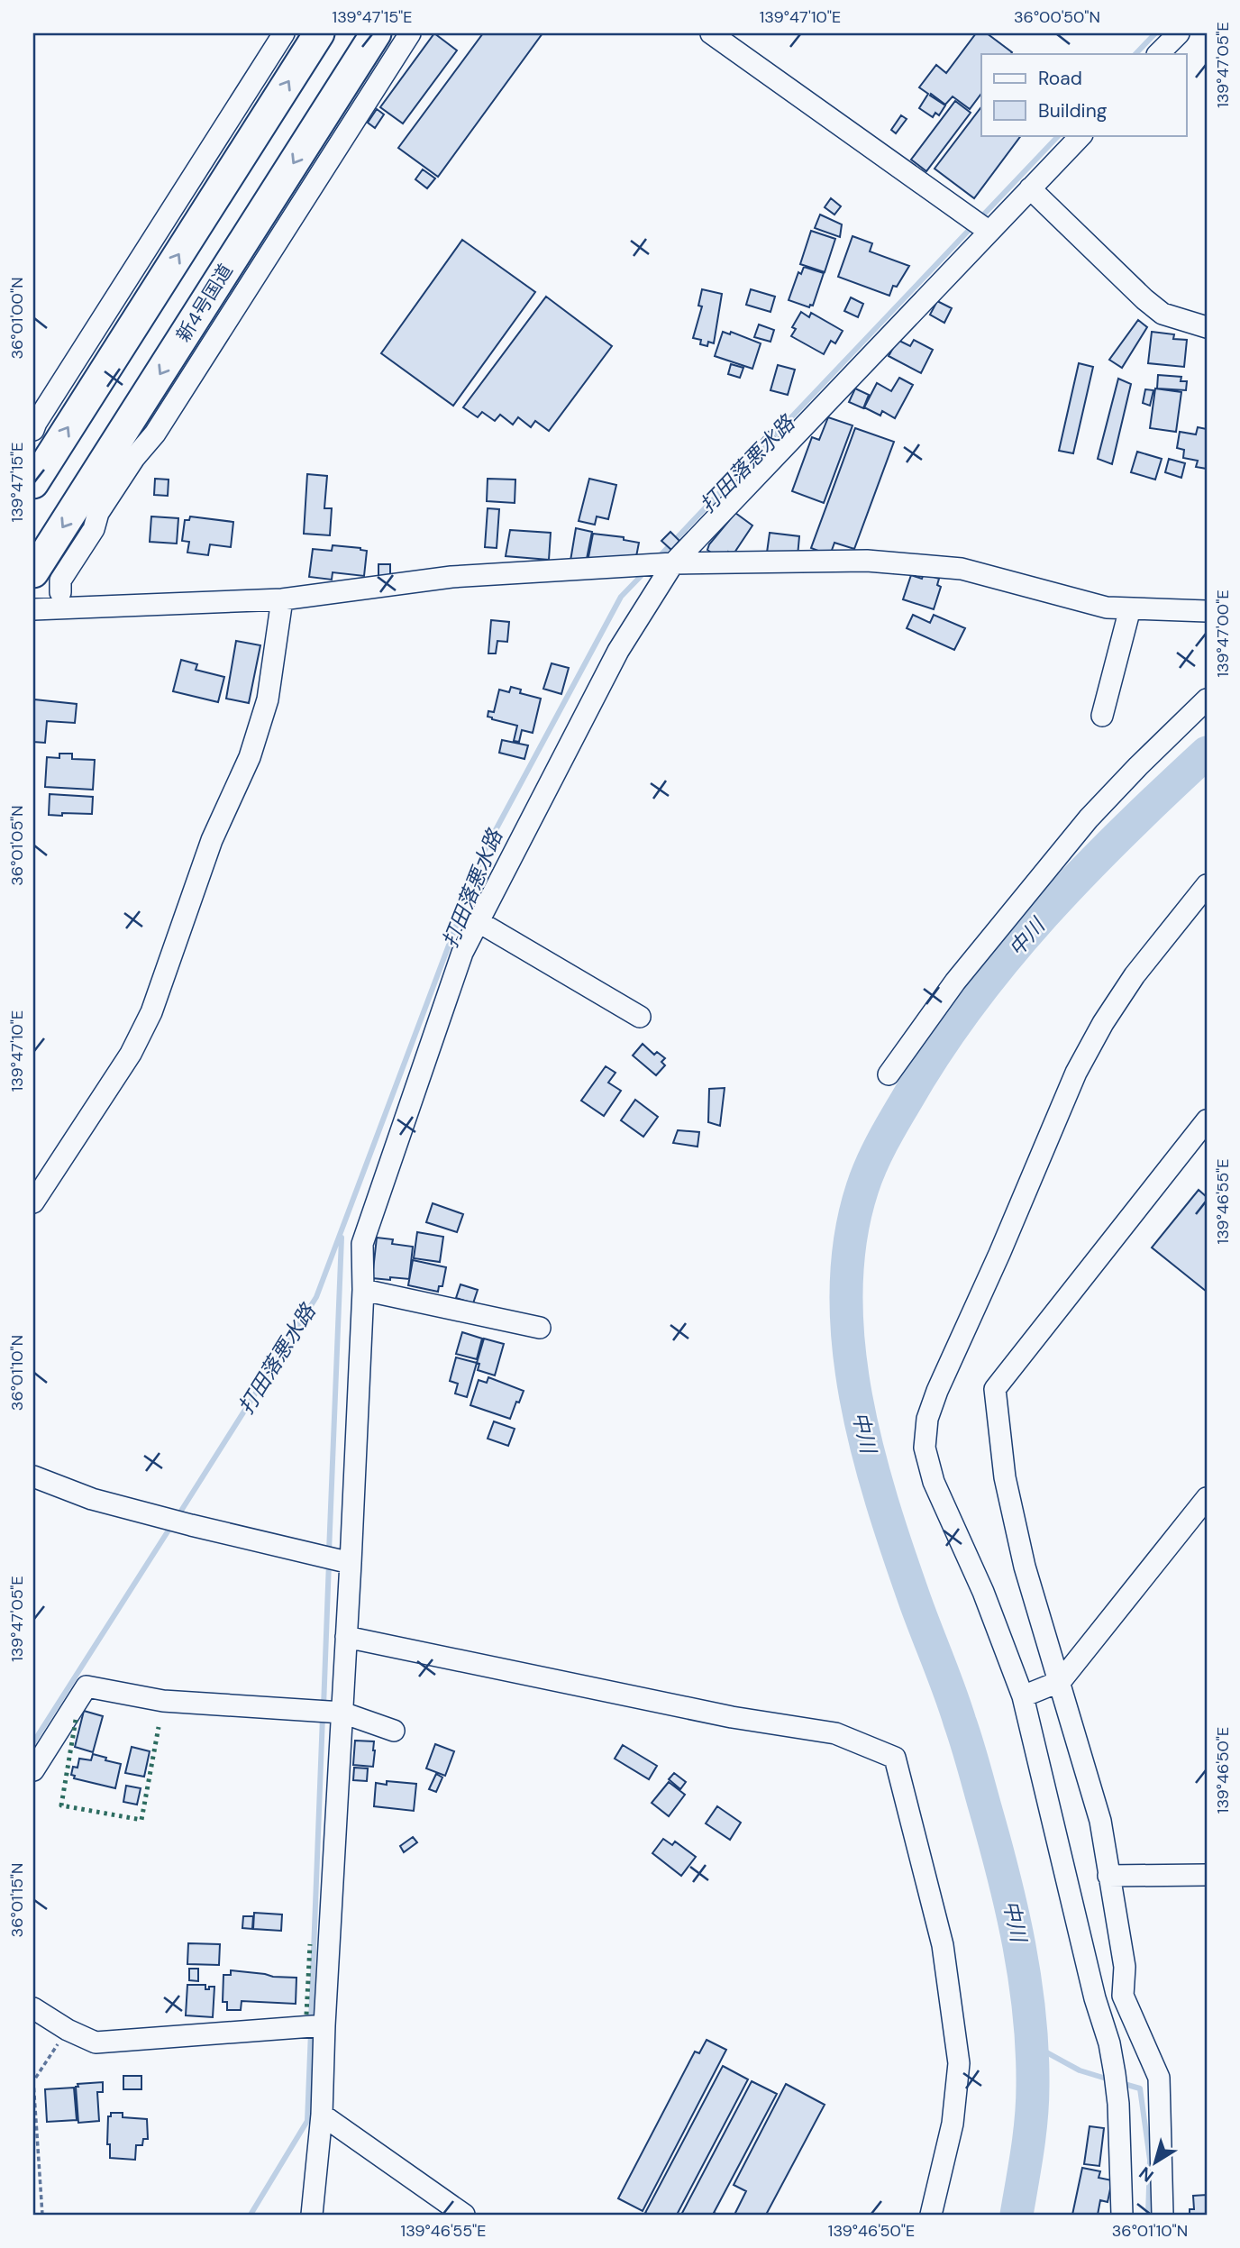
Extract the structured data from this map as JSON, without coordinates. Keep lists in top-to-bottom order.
{
  "streets": {
    "highway": ["新4号国道"]
  },
  "water": ["打田落悪水路", "中川"],
  "legend": ["Road", "Building"],
  "north": "bottom left",
  "coordinates": [
    "139°47'15\"E",
    "139°47'10\"E",
    "36°00'50\"N",
    "139°47'05\"E",
    "36°01'00\"N",
    "139°47'00\"E",
    "36°01'05\"N",
    "139°46'55\"E",
    "36°01'10\"N",
    "139°46'50\"E",
    "36°01'15\"N"
  ]
}
